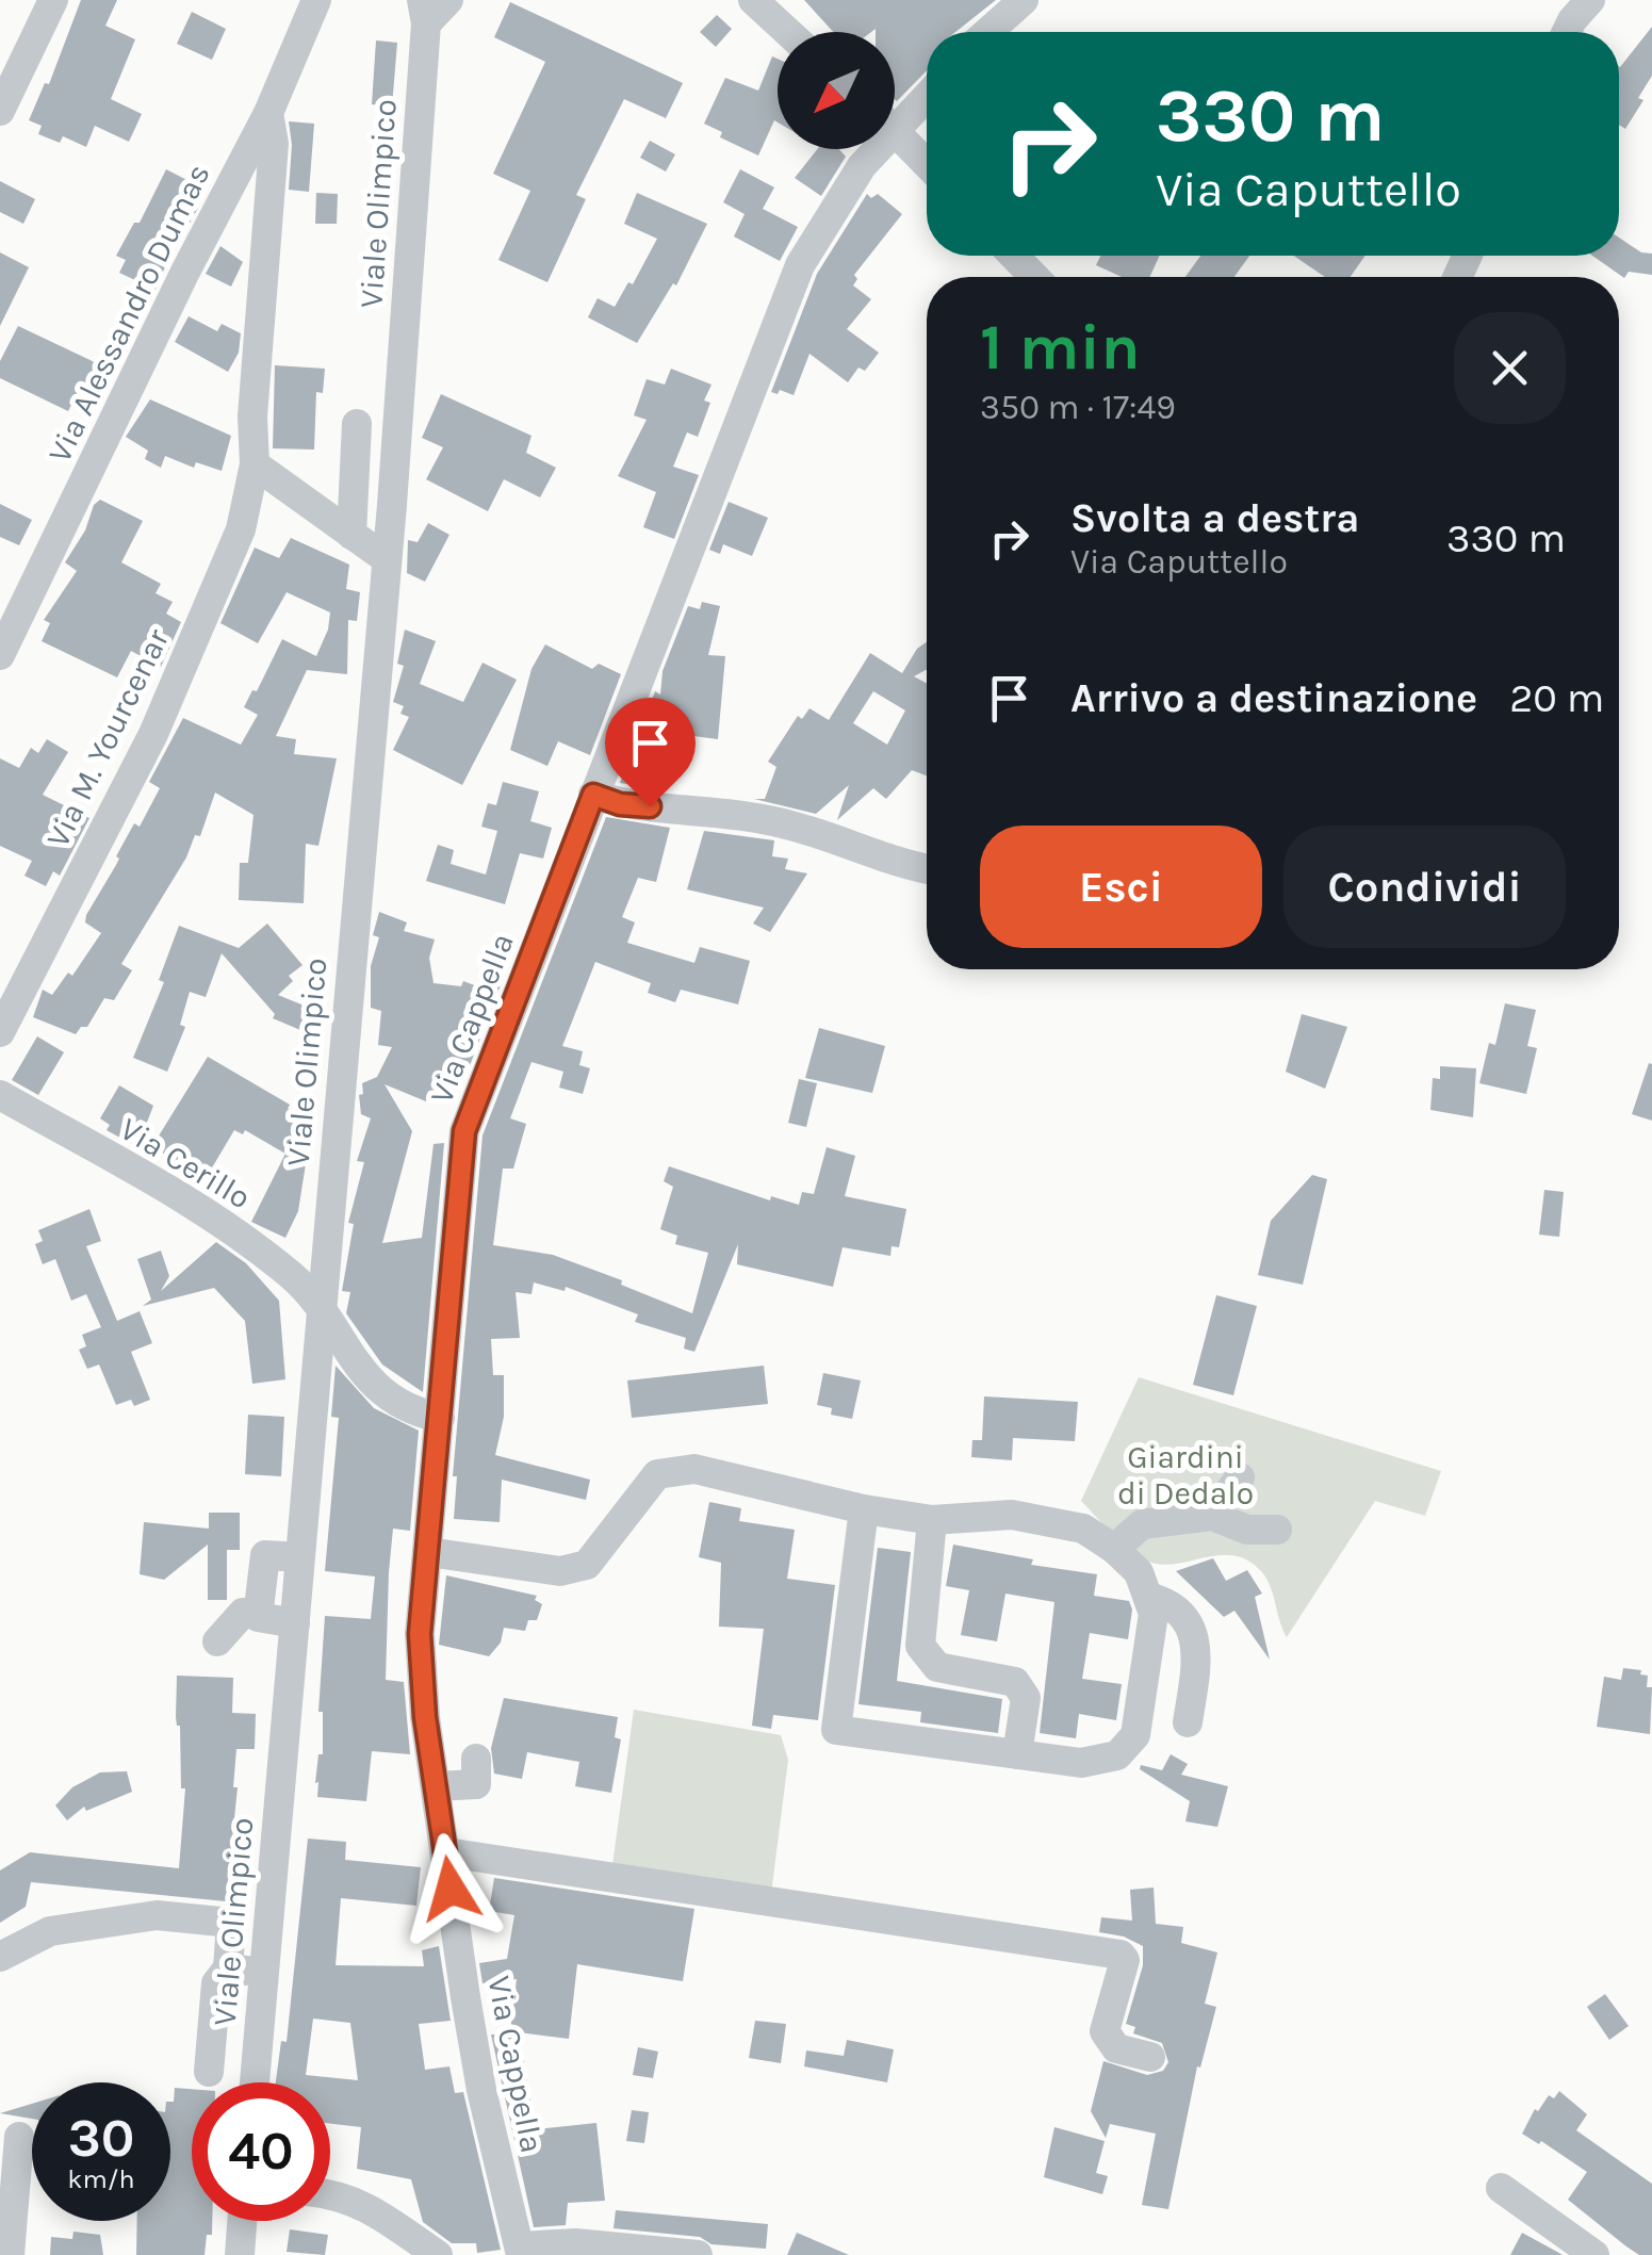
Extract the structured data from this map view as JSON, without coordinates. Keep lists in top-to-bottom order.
{
  "streets": {
    "street": [
      "Viale Olimpico",
      "Via Alessandro Dumas",
      "Via M. Yourcenar",
      "Via Cappella",
      "Via Cerillo"
    ]
  },
  "crossings": [
    ["Viale Olimpico", "Via Cerillo"],
    ["Via Alessandro Dumas", "Via M. Yourcenar"],
    ["Via Cappella", "Via Cerillo"]
  ],
  "parks": ["Giardini di Dedalo"],
  "north": "bottom left",
  "page": {
    "turn": ["330 m", "Via Caputtello"],
    "heading": ["1 min", "350 m · 17:49"],
    "list": [
      {
        "name": "Svolta a destra",
        "note": "Via Caputtello",
        "value": "330 m"
      },
      {
        "name": "Arrivo a destinazione",
        "value": "20 m"
      }
    ],
    "buttons": ["Esci", "Condividi"],
    "speed": "30 km/h",
    "limit": "40"
  }
}
